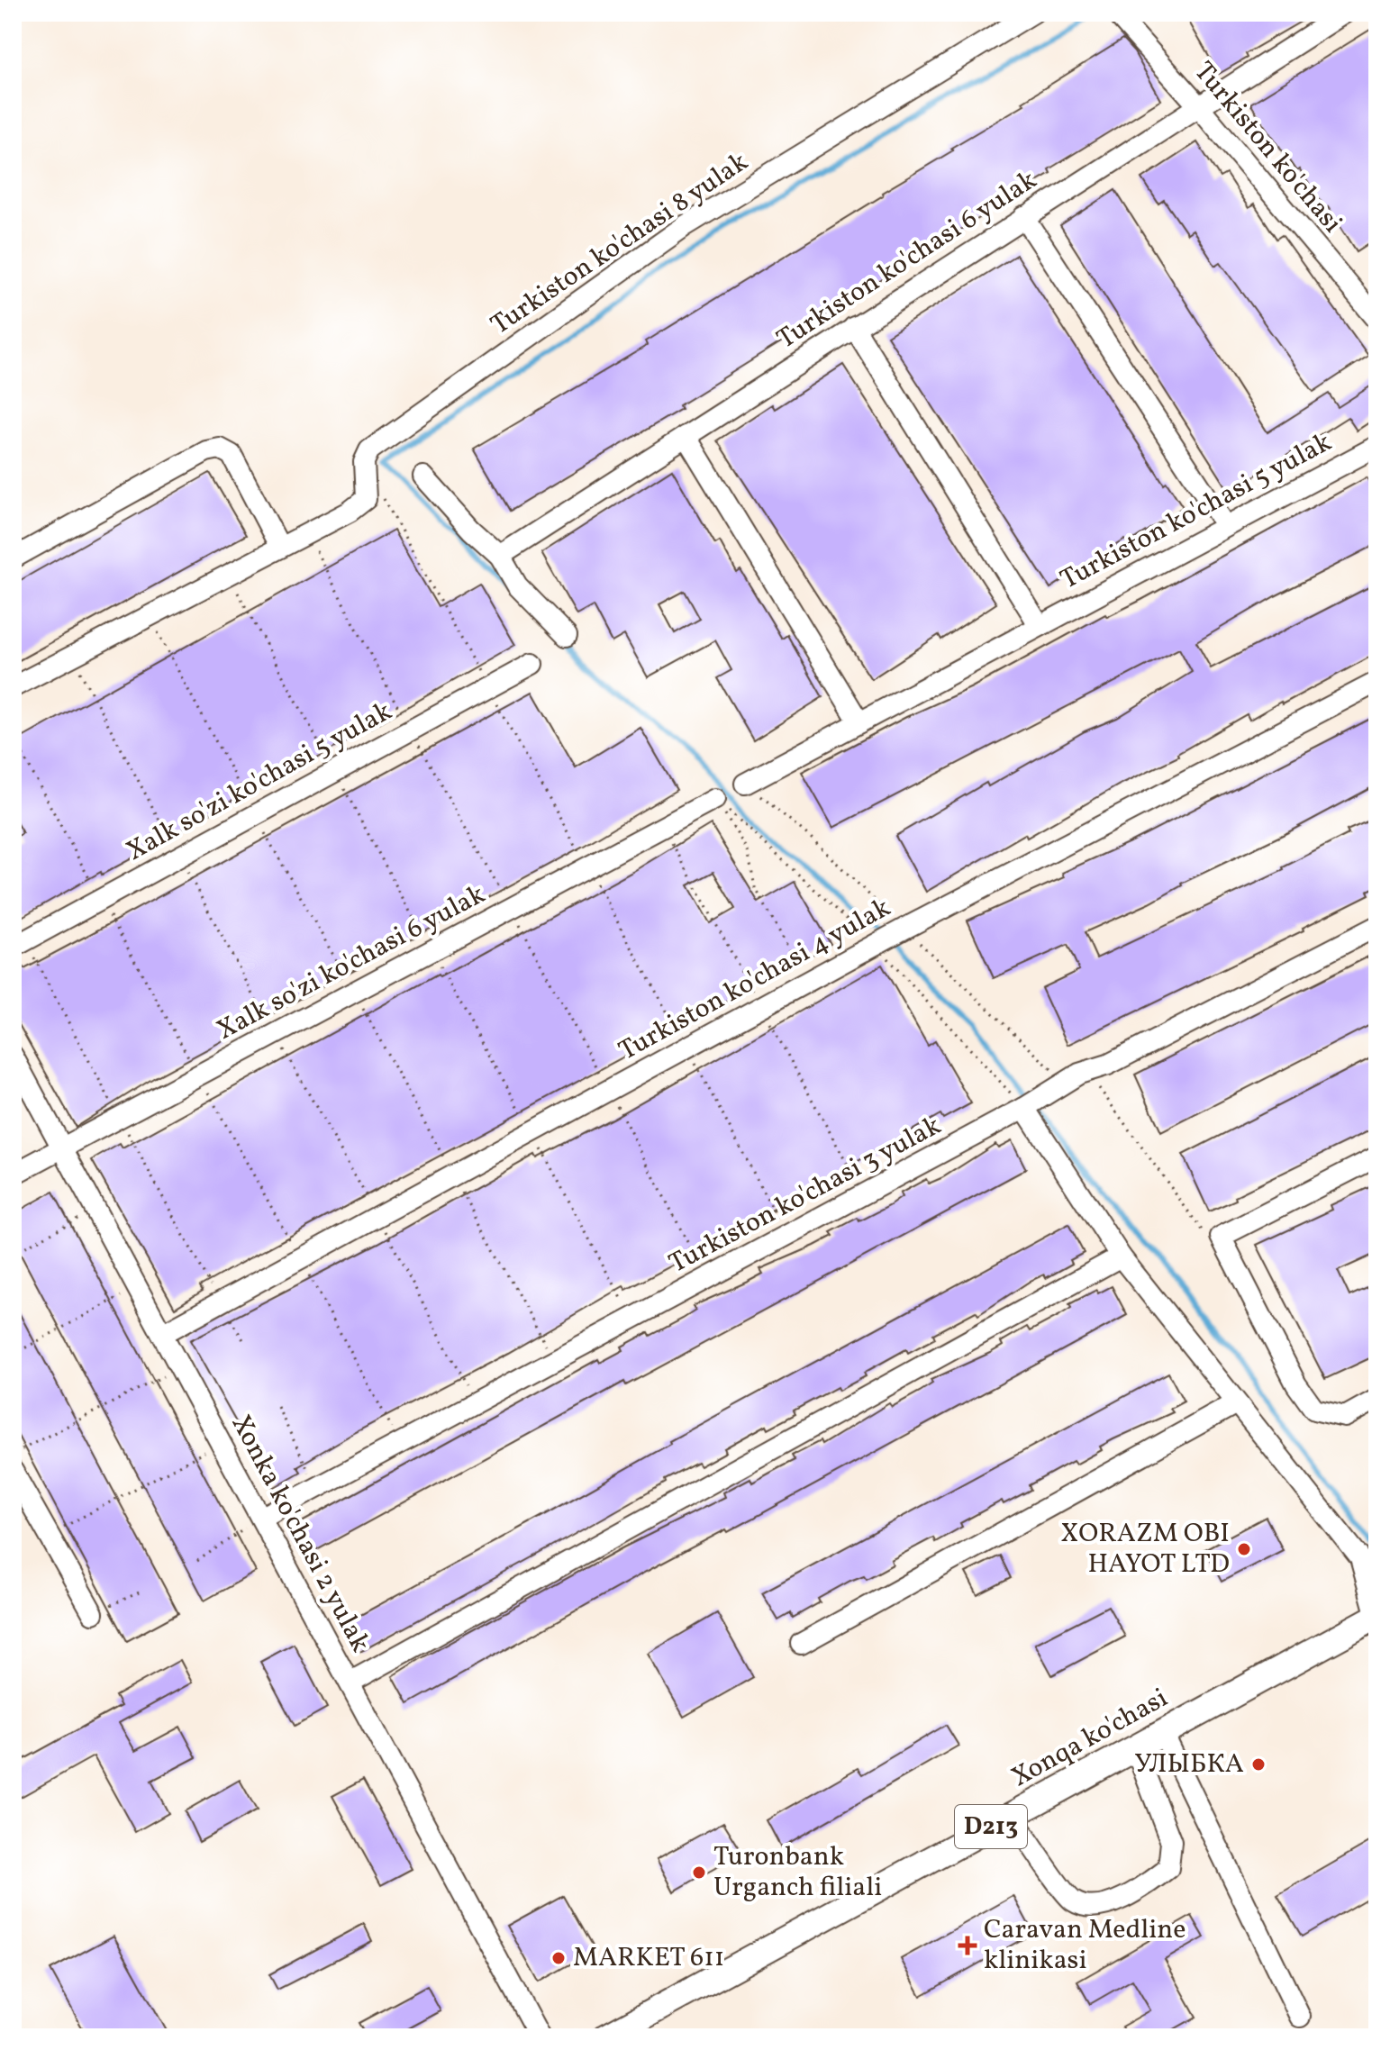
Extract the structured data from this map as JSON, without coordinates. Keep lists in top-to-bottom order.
{
  "streets": {
    "main road": ["Xonqa ko'chasi", "D213"],
    "street": [
      "Turkiston ko'chasi",
      "Turkiston ko'chasi 8 yulak",
      "Turkiston ko'chasi 6 yulak",
      "Turkiston ko'chasi 5 yulak",
      "Xalk so'zi ko'chasi 5 yulak",
      "Xalk so'zi ko'chasi 6 yulak",
      "Turkiston ko'chasi 4 yulak",
      "Turkiston ko'chasi 3 yulak",
      "Xonka ko'chasi 2 yulak"
    ]
  },
  "crossings": [
    ["Turkiston ko'chasi", "Turkiston ko'chasi 6 yulak"],
    ["Xalk so'zi ko'chasi 6 yulak", "Xonka ko'chasi 2 yulak"],
    ["Turkiston ko'chasi 4 yulak", "Xonka ko'chasi 2 yulak"],
    ["Turkiston ko'chasi 3 yulak", "Xonka ko'chasi 2 yulak"]
  ],
  "places": {
    "other": [
      "XORAZM OBI HAYOT LTD",
      "УЛЫБКА",
      "Turonbank Urganch filiali",
      "MARKET 611"
    ],
    "health": ["Caravan Medline klinikasi"]
  }
}
